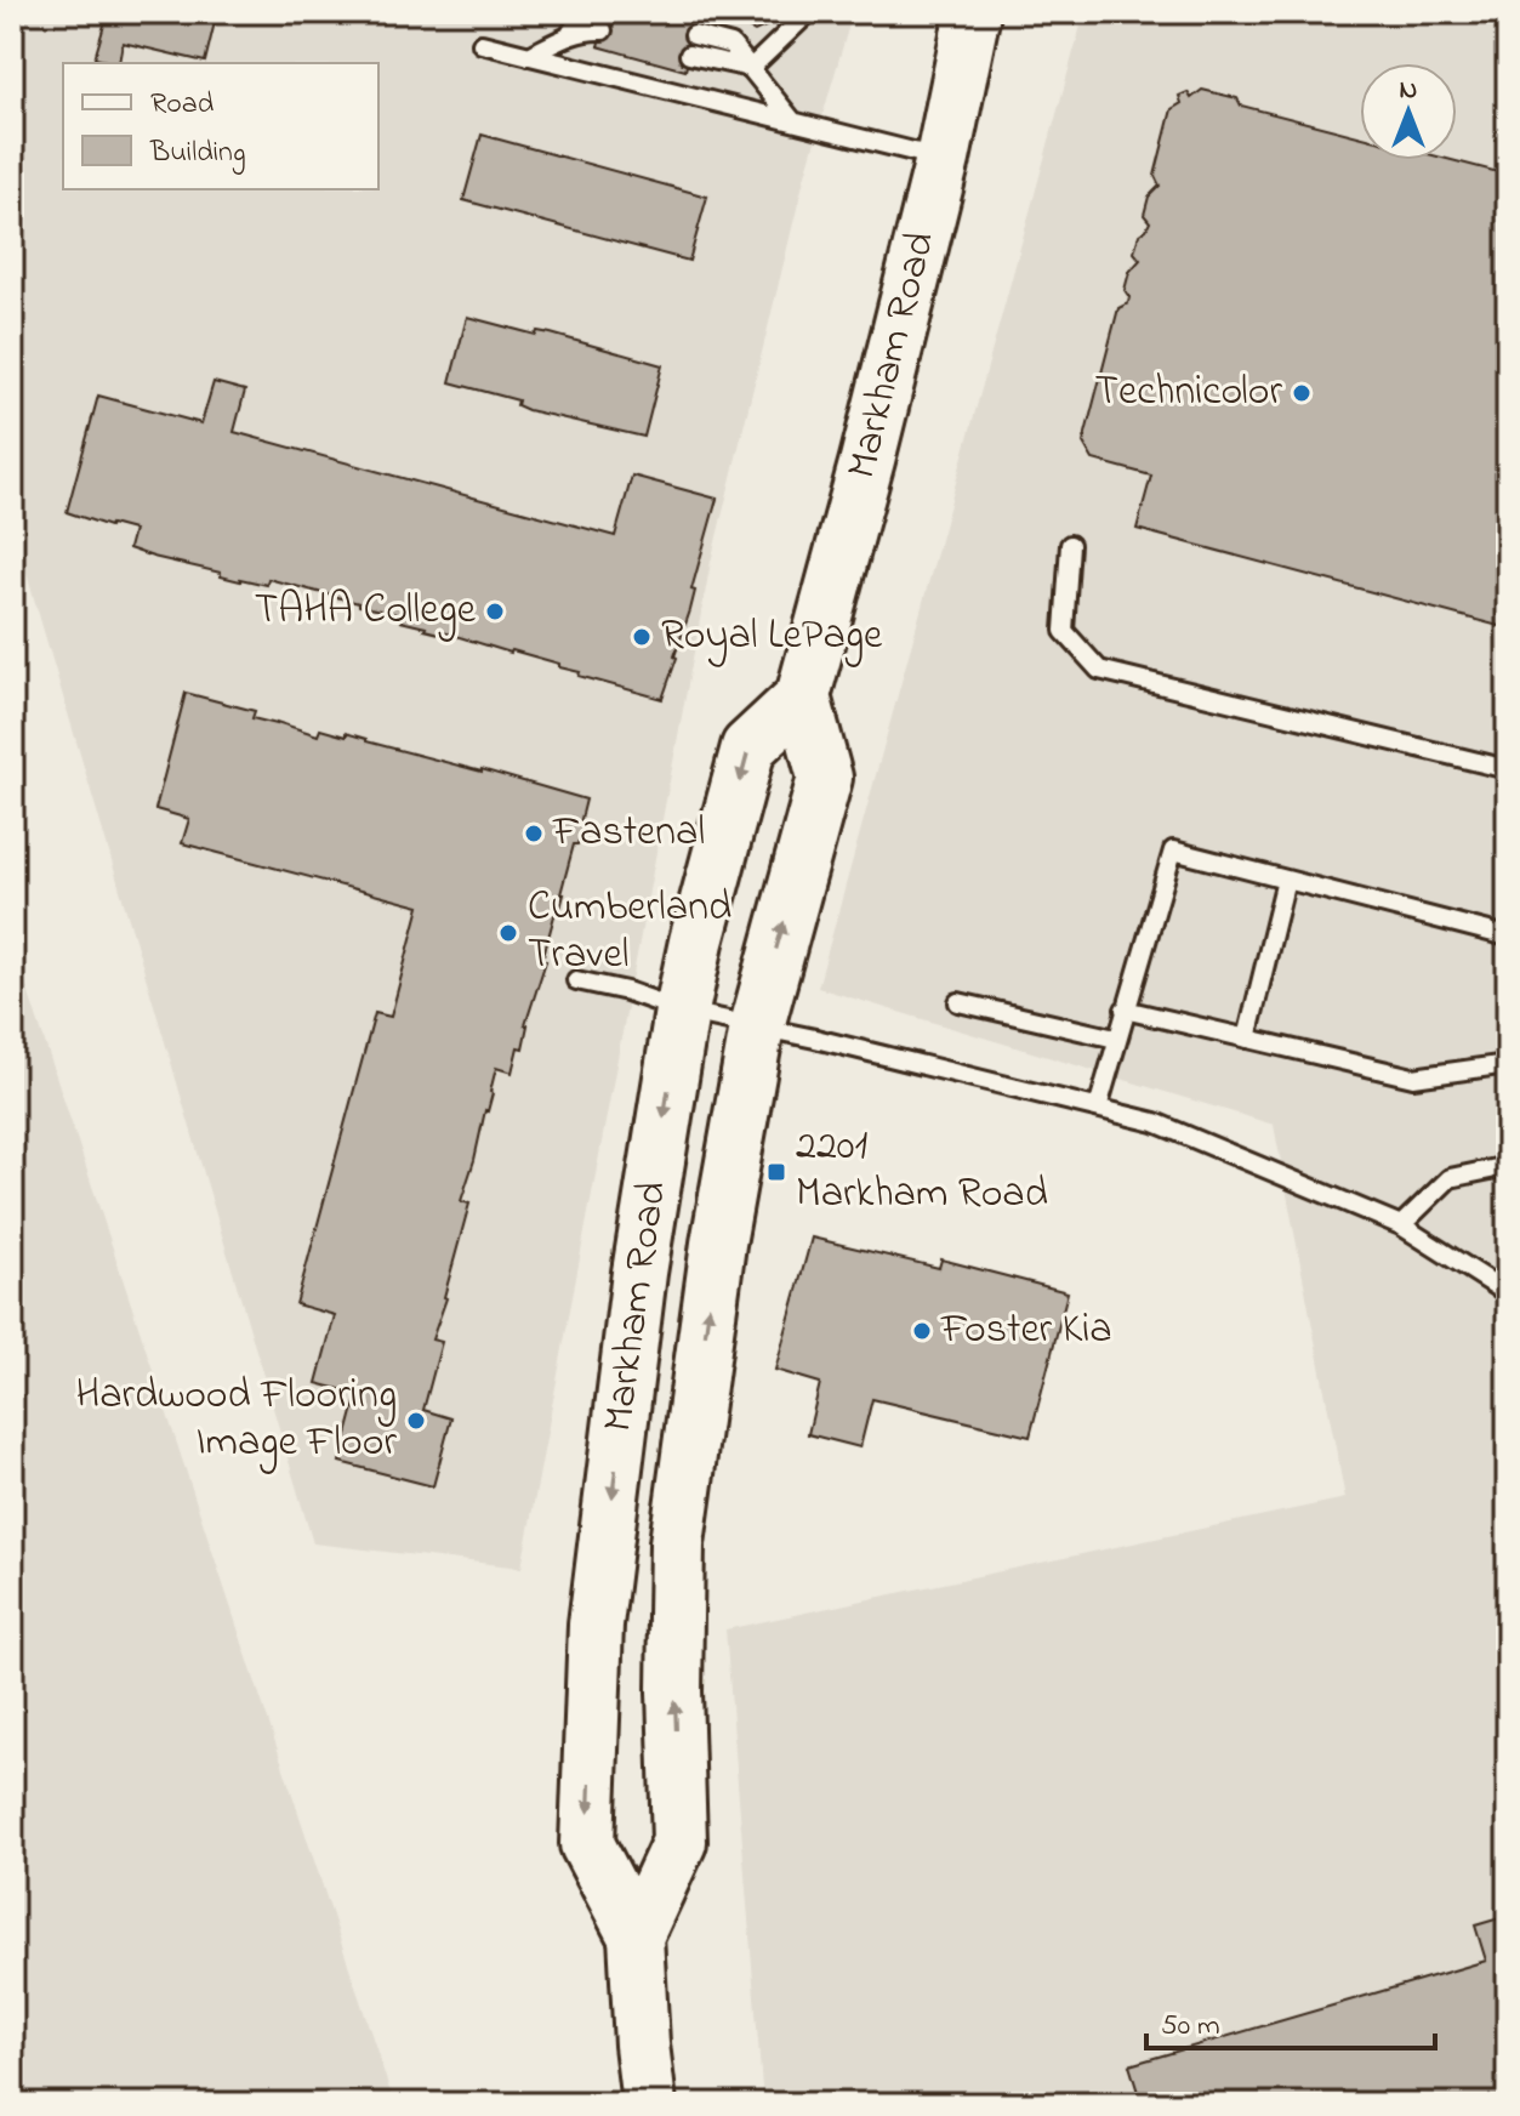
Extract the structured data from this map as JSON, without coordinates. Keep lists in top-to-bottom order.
{
  "streets": {
    "main road": ["Markham Road"]
  },
  "places": {
    "other": [
      "Technicolor",
      "TAHA College",
      "Royal LePage",
      "Fastenal",
      "Cumberland Travel",
      "Foster Kia",
      "Hardwood Flooring Image Floor"
    ],
    "transit": ["2201 Markham Road"]
  },
  "legend": ["Road", "Building"],
  "scale_bar": "50 m",
  "north": "top"
}
